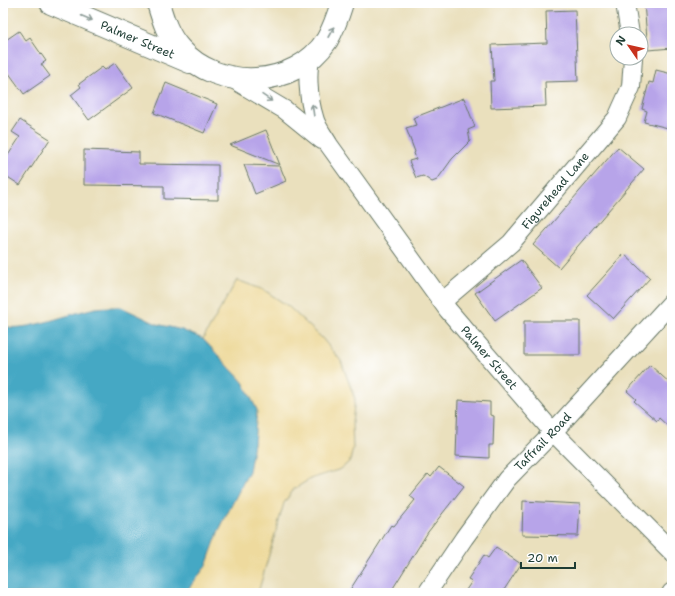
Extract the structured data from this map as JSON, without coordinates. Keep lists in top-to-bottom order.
{
  "streets": {
    "street": ["Palmer Street", "Figurehead Lane", "Taffrail Road"]
  },
  "crossings": [
    ["Palmer Street", "Figurehead Lane"],
    ["Palmer Street", "Taffrail Road"]
  ],
  "scale_bar": "20 m",
  "north": "top left"
}
